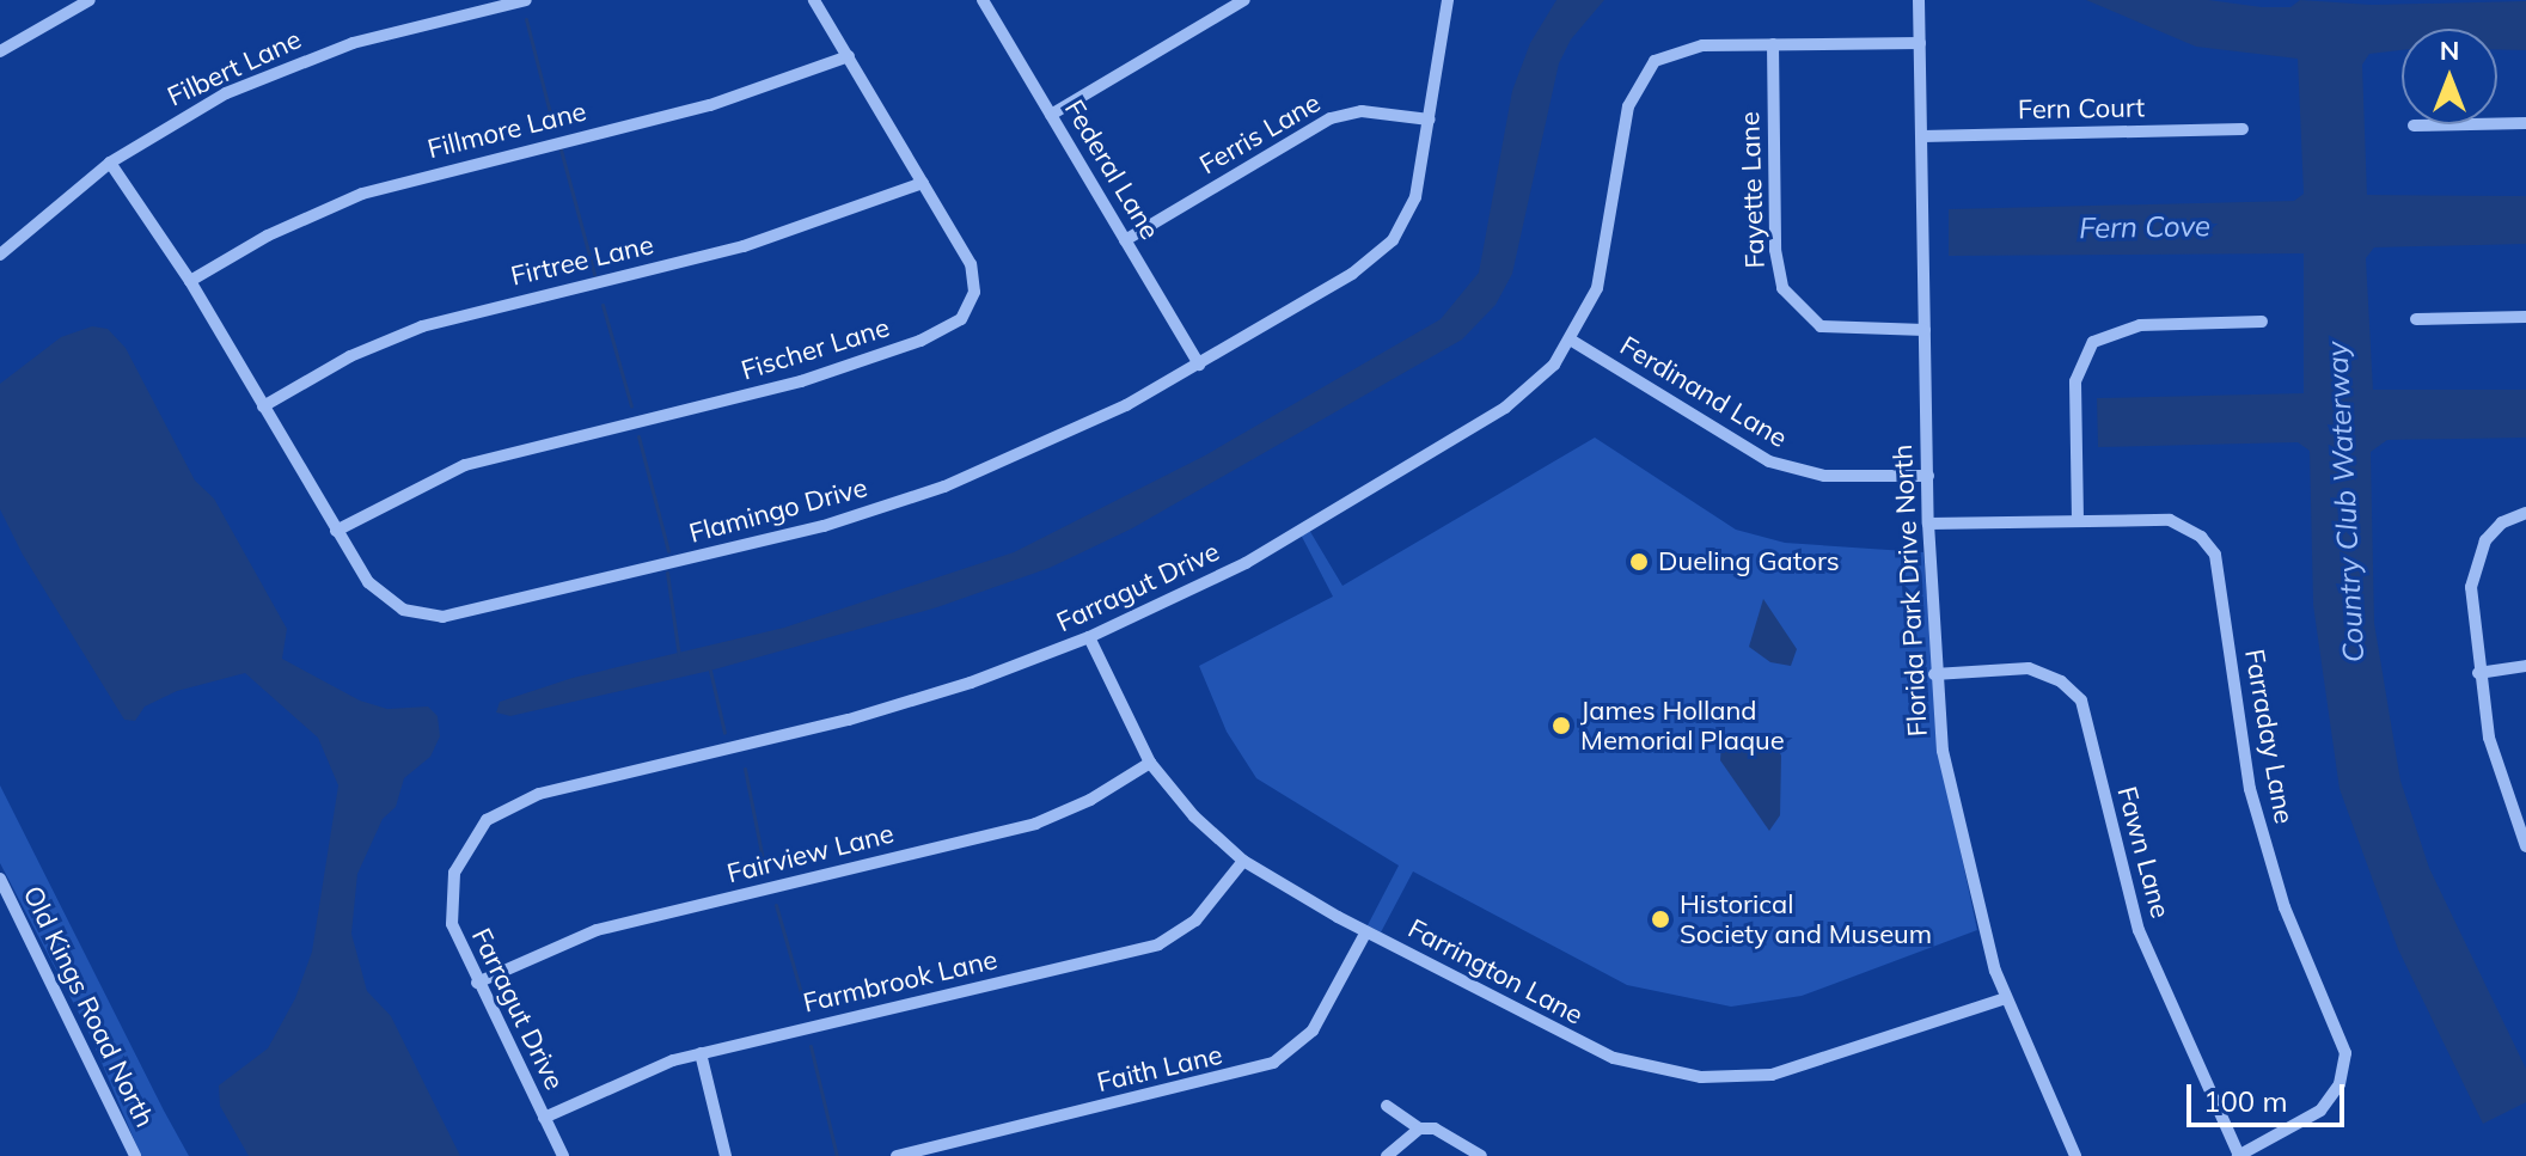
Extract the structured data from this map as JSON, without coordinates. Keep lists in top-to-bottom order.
{
  "streets": {
    "street": [
      "Filbert Lane",
      "Fern Court",
      "Fillmore Lane",
      "Ferris Lane",
      "Federal Lane",
      "Fayette Lane",
      "Firtree Lane",
      "Fischer Lane",
      "Ferdinand Lane",
      "Flamingo Drive",
      "Farragut Drive",
      "Florida Park Drive North",
      "Farraday Lane",
      "Fawn Lane",
      "Fairview Lane",
      "Farrington Lane",
      "Farmbrook Lane",
      "Old Kings Road North",
      "Faith Lane"
    ]
  },
  "crossings": [
    ["Filbert Lane", "Flamingo Drive"],
    ["Fern Court", "Florida Park Drive North"],
    ["Fillmore Lane", "Fischer Lane"],
    ["Fillmore Lane", "Flamingo Drive"],
    ["Ferris Lane", "Federal Lane"],
    ["Ferris Lane", "Flamingo Drive"],
    ["Federal Lane", "Flamingo Drive"],
    ["Fayette Lane", "Farragut Drive"],
    ["Fayette Lane", "Florida Park Drive North"],
    ["Firtree Lane", "Fischer Lane"],
    ["Firtree Lane", "Flamingo Drive"],
    ["Fischer Lane", "Flamingo Drive"],
    ["Ferdinand Lane", "Farragut Drive"],
    ["Ferdinand Lane", "Florida Park Drive North"],
    ["Farragut Drive", "Florida Park Drive North"],
    ["Farragut Drive", "Fairview Lane"],
    ["Farragut Drive", "Farrington Lane"],
    ["Farragut Drive", "Farmbrook Lane"],
    ["Florida Park Drive North", "Farraday Lane"],
    ["Florida Park Drive North", "Fawn Lane"],
    ["Florida Park Drive North", "Farrington Lane"],
    ["Farraday Lane", "Fawn Lane"],
    ["Fairview Lane", "Farrington Lane"],
    ["Farrington Lane", "Farmbrook Lane"],
    ["Farrington Lane", "Faith Lane"]
  ],
  "water": ["Fern Cove", "Country Club Waterway"],
  "places": ["Dueling Gators", "James Holland Memorial Plaque", "Historical Society and Museum"],
  "scale_bar": "100 m",
  "north": "top"
}
